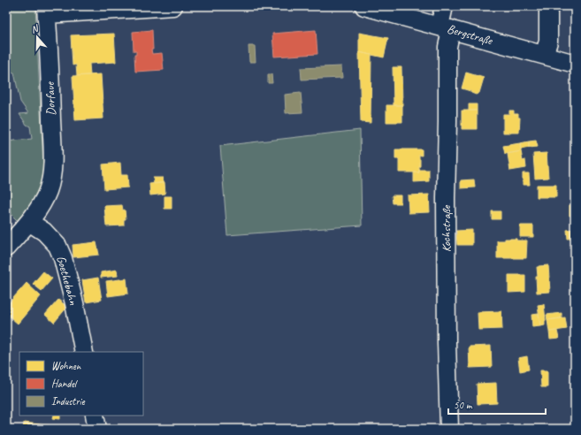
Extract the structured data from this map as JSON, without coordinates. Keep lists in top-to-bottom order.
{
  "streets": {
    "street": [
      "Bergstraße",
      "Dorfaue",
      "Kochstraße",
      "Goethebahn"
    ]
  },
  "crossings": [
    ["Bergstraße", "Kochstraße"],
    ["Dorfaue", "Goethebahn"]
  ],
  "legend": ["Wohnen", "Handel", "Industrie"],
  "scale_bar": "50 m",
  "north": "top"
}
